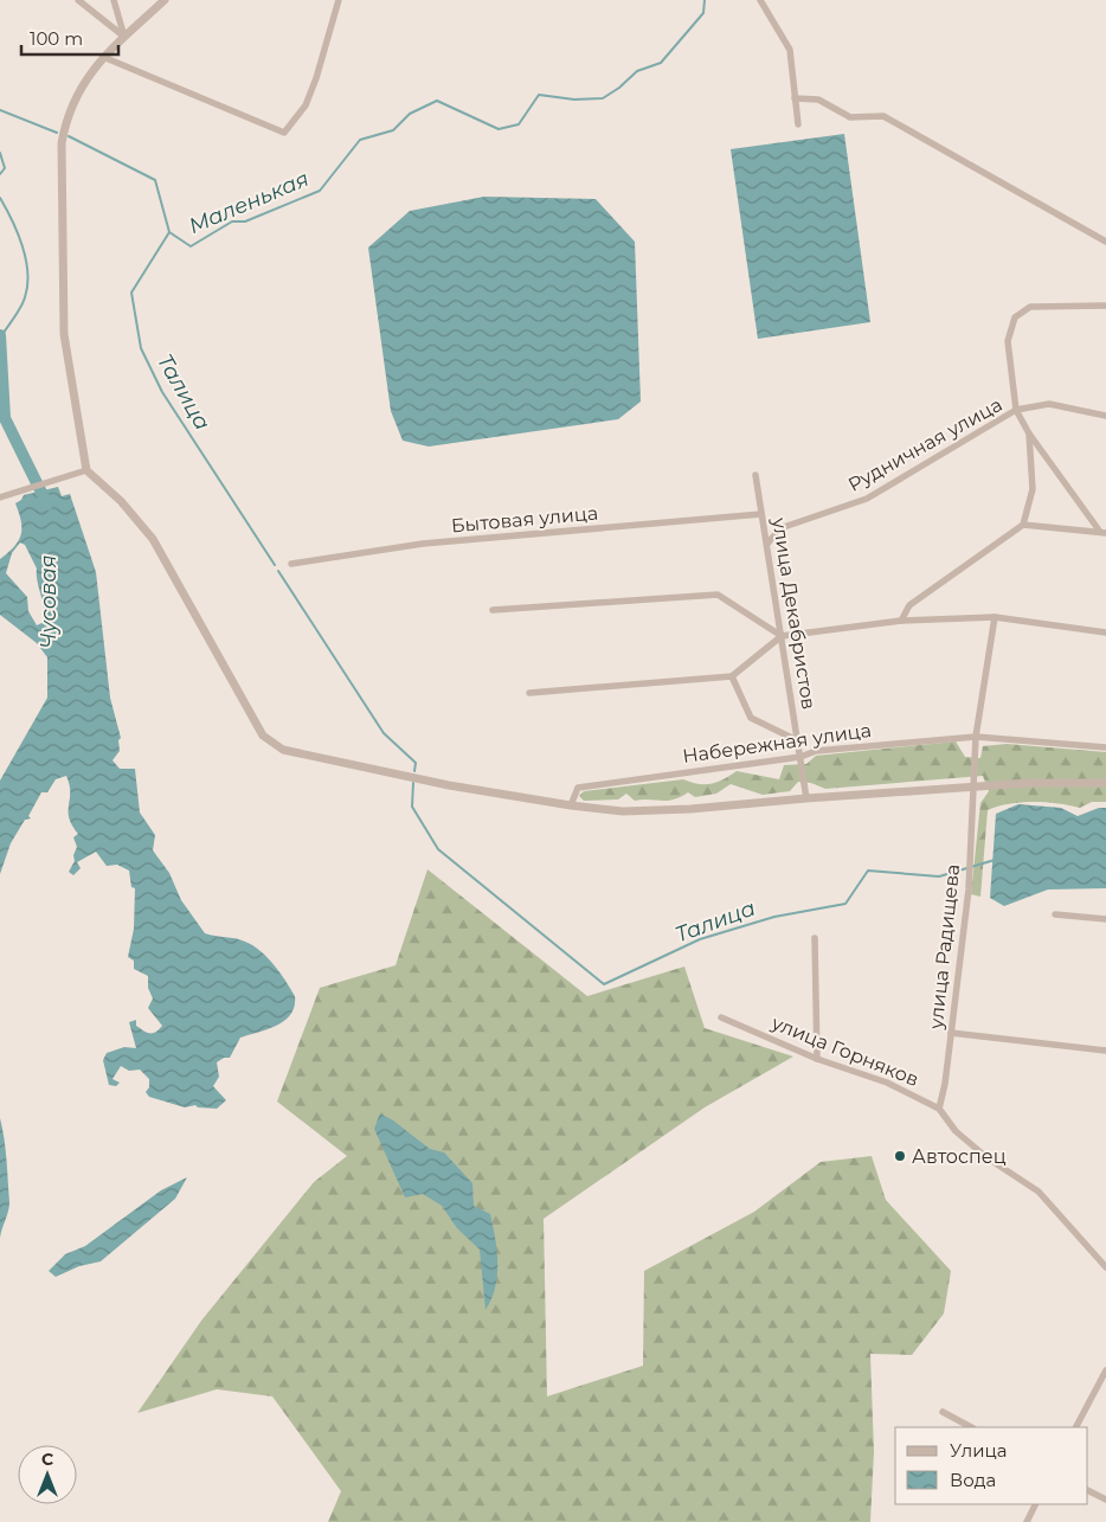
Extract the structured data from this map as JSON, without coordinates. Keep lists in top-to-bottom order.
{
  "streets": {
    "street": [
      "Рудничная улица",
      "Бытовая улица",
      "улица Декабристов",
      "Набережная улица",
      "улица Радищева",
      "улица Горняков"
    ]
  },
  "crossings": [
    ["Рудничная улица", "улица Декабристов"],
    ["Бытовая улица", "улица Декабристов"],
    ["улица Декабристов", "Набережная улица"],
    ["Набережная улица", "улица Радищева"],
    ["улица Радищева", "улица Горняков"]
  ],
  "water": ["Маленькая", "Талица", "Чусовая"],
  "places": ["Автоспец"],
  "legend": ["Улица", "Вода"],
  "scale_bar": "100 m",
  "north": "top"
}
